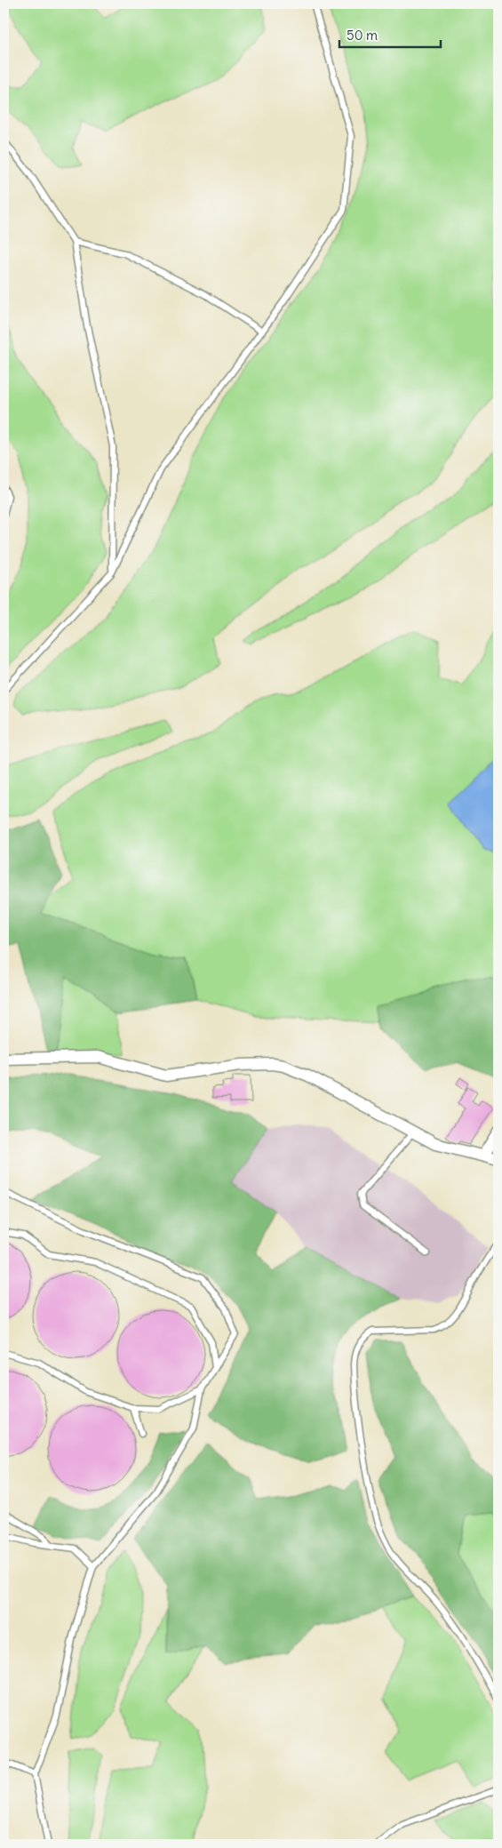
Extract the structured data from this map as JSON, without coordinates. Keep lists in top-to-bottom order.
{
  "scale_bar": "50 m"
}
